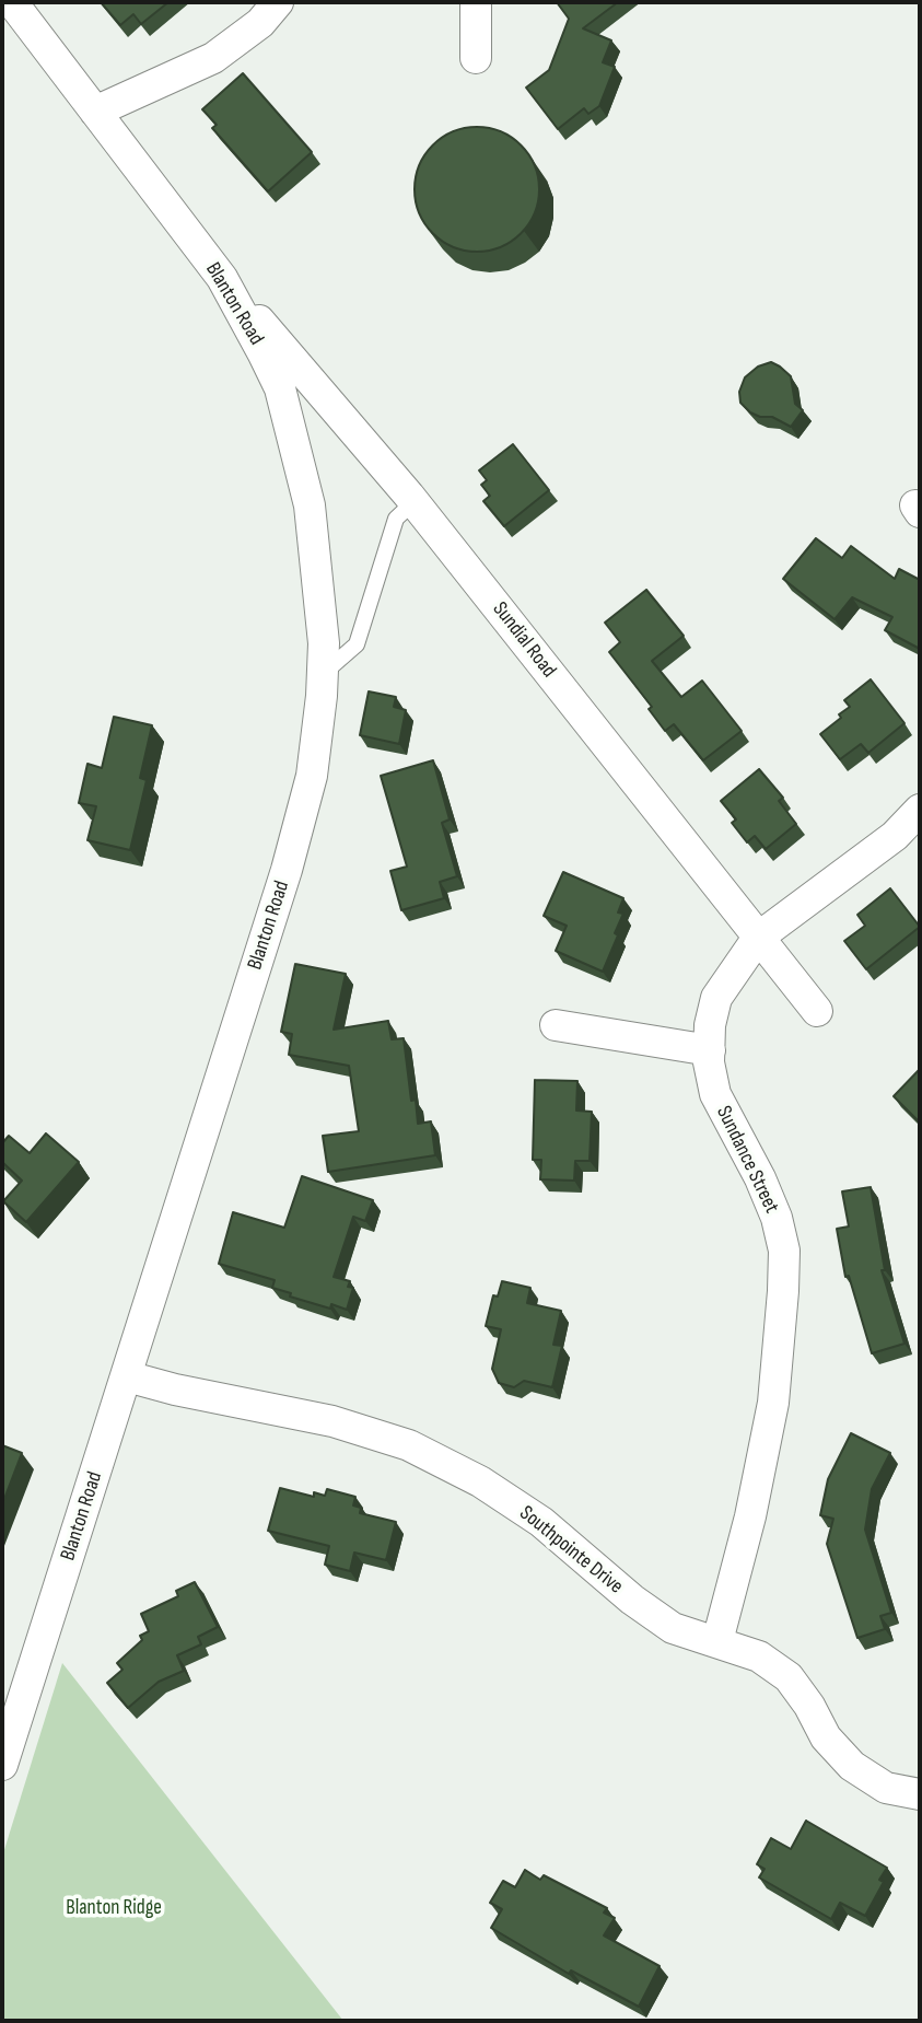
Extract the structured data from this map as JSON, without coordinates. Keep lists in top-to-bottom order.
{
  "streets": {
    "street": [
      "Blanton Road",
      "Sundial Road",
      "Sundance Street",
      "Southpointe Drive"
    ]
  },
  "crossings": [
    ["Blanton Road", "Sundial Road"],
    ["Blanton Road", "Southpointe Drive"],
    ["Sundial Road", "Sundance Street"],
    ["Sundance Street", "Southpointe Drive"]
  ],
  "parks": ["Blanton Ridge"]
}
